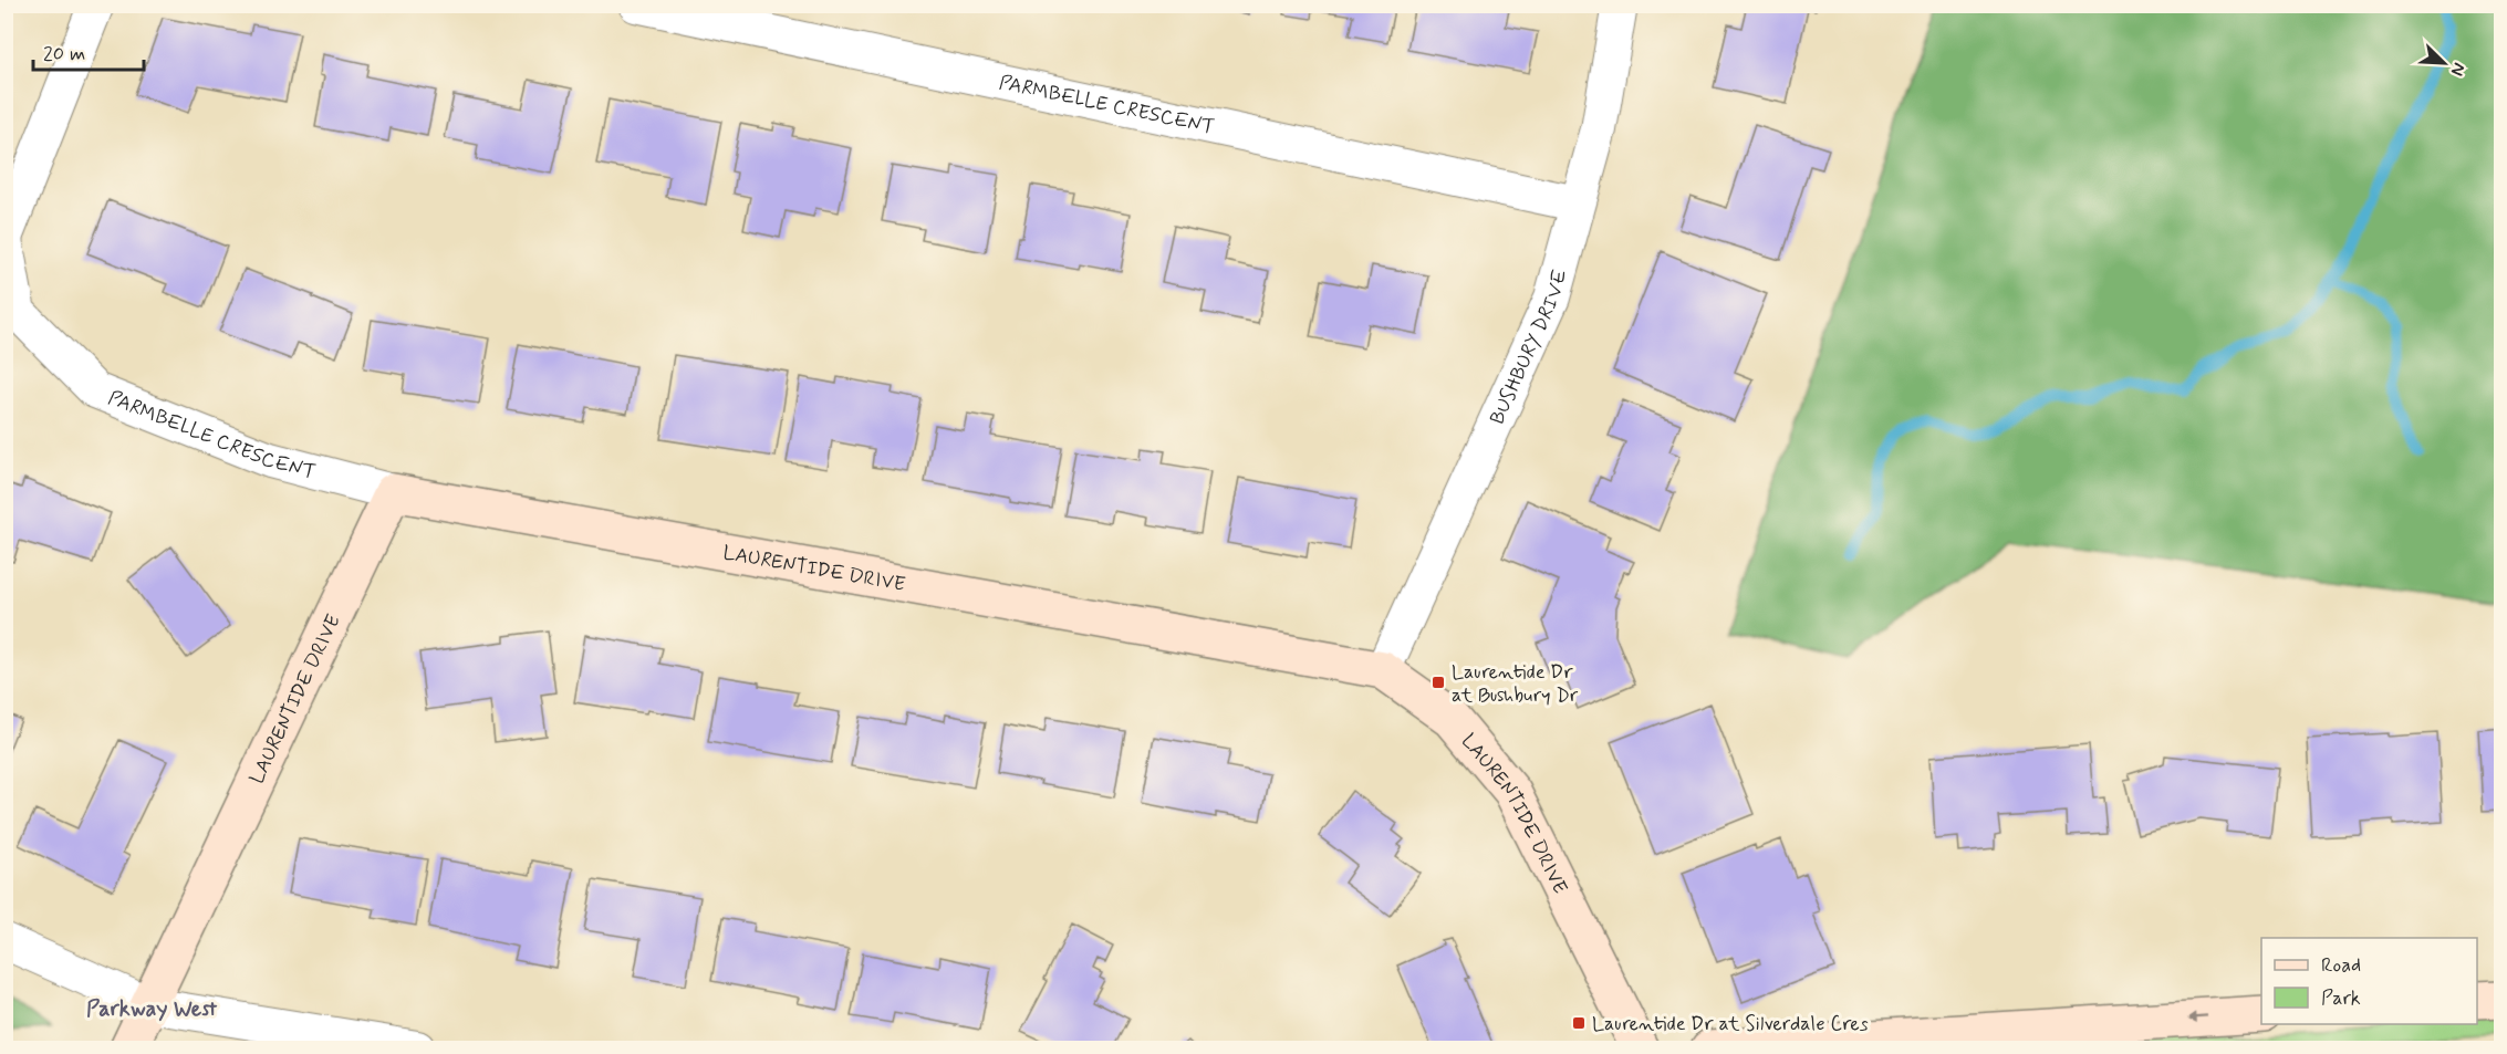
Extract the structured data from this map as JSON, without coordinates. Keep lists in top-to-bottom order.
{
  "streets": {
    "street": ["PARMBELLE CRESCENT", "BUSHBURY DRIVE", "LAURENTIDE DRIVE"]
  },
  "crossings": [
    ["PARMBELLE CRESCENT", "BUSHBURY DRIVE"],
    ["PARMBELLE CRESCENT", "LAURENTIDE DRIVE"],
    ["BUSHBURY DRIVE", "LAURENTIDE DRIVE"]
  ],
  "districts": ["Parkway West"],
  "places": {
    "transit": ["Laurentide Dr at Bushbury Dr", "Laurentide Dr at Silverdale Cres"]
  },
  "legend": ["Road", "Park"],
  "scale_bar": "20 m",
  "north": "bottom right"
}
